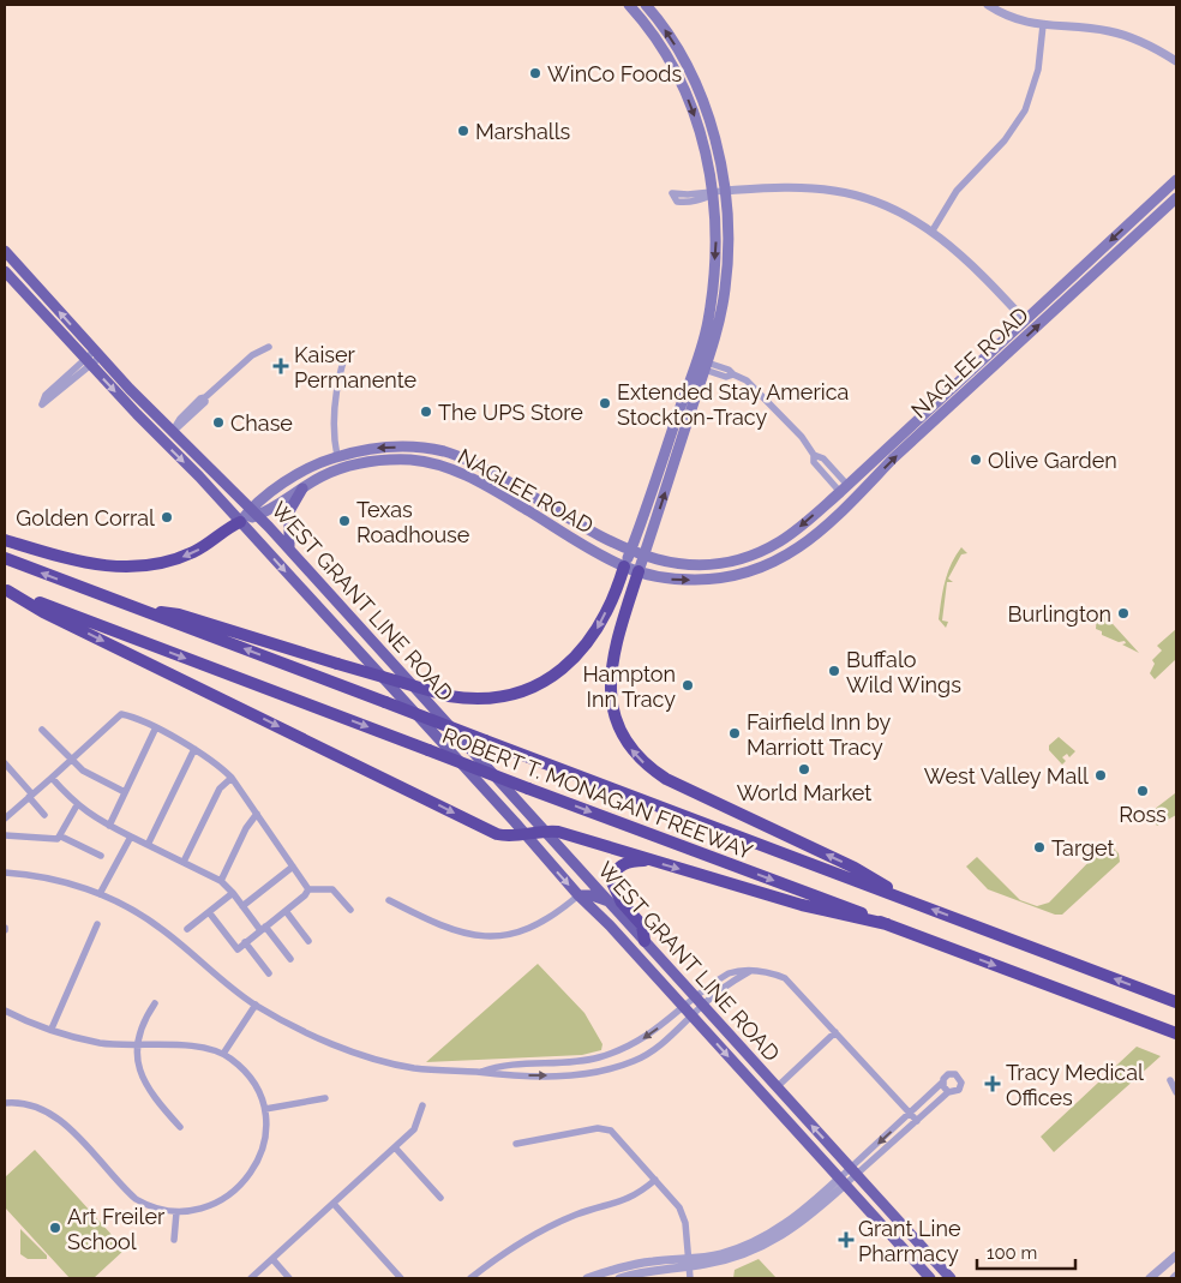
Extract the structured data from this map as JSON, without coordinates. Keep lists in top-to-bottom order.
{
  "streets": {
    "highway": ["ROBERT T. MONAGAN FREEWAY"],
    "main road": ["NAGLEE ROAD", "WEST GRANT LINE ROAD"]
  },
  "crossings": [
    ["NAGLEE ROAD", "WEST GRANT LINE ROAD"]
  ],
  "places": {
    "other": [
      "WinCo Foods",
      "Marshalls",
      "Extended Stay America Stockton-Tracy",
      "The UPS Store",
      "Chase",
      "Olive Garden",
      "Golden Corral",
      "Texas Roadhouse",
      "Burlington",
      "Buffalo Wild Wings",
      "Hampton Inn Tracy",
      "Fairfield Inn by Marriott Tracy",
      "World Market",
      "West Valley Mall",
      "Ross",
      "Target",
      "Art Freiler School"
    ],
    "health": ["Kaiser Permanente", "Tracy Medical Offices", "Grant Line Pharmacy"]
  },
  "scale_bar": "100 m"
}
